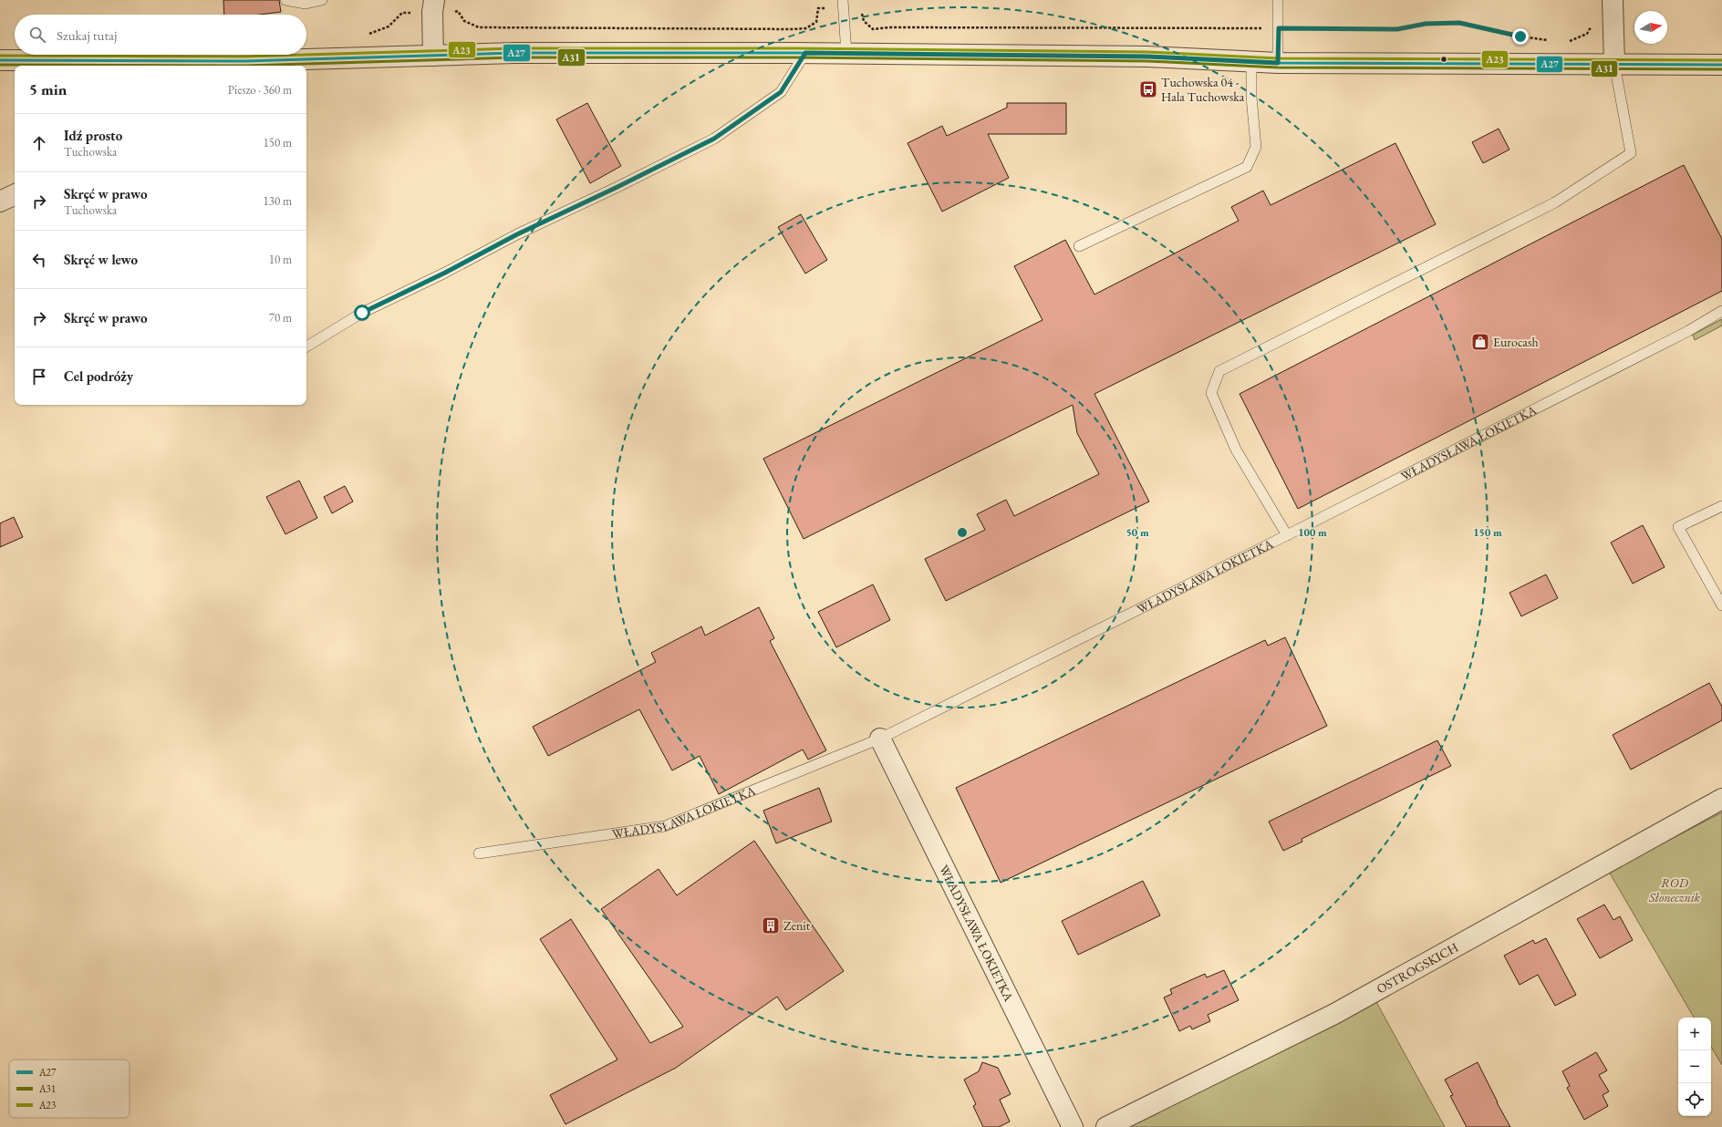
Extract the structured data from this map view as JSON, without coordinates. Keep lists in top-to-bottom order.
{
  "streets": {
    "street": ["WŁADYSŁAWA ŁOKIETKA", "OSTROGSKICH"]
  },
  "parks": ["ROD Słonecznik"],
  "places": {
    "bus stop": ["Tuchowska 04 - Hala Tuchowska"],
    "shop": ["Eurocash"],
    "building": ["Zenit"]
  },
  "lines": ["transit line A23", "transit line A27", "transit line A31"],
  "legend": ["A27", "A31", "A23"],
  "north": "right",
  "page": {
    "search": "Szukaj tutaj",
    "heading": ["5 min", "Pieszo · 360 m"],
    "list": [
      ["Idź prosto", "Tuchowska", "150 m"],
      ["Skręć w prawo", "Tuchowska", "130 m"],
      ["Skręć w lewo", "10 m"],
      ["Skręć w prawo", "70 m"],
      "Cel podróży"
    ],
    "map_buttons": ["+", "−"]
  },
  "rings": ["50 m", "100 m", "150 m"]
}
